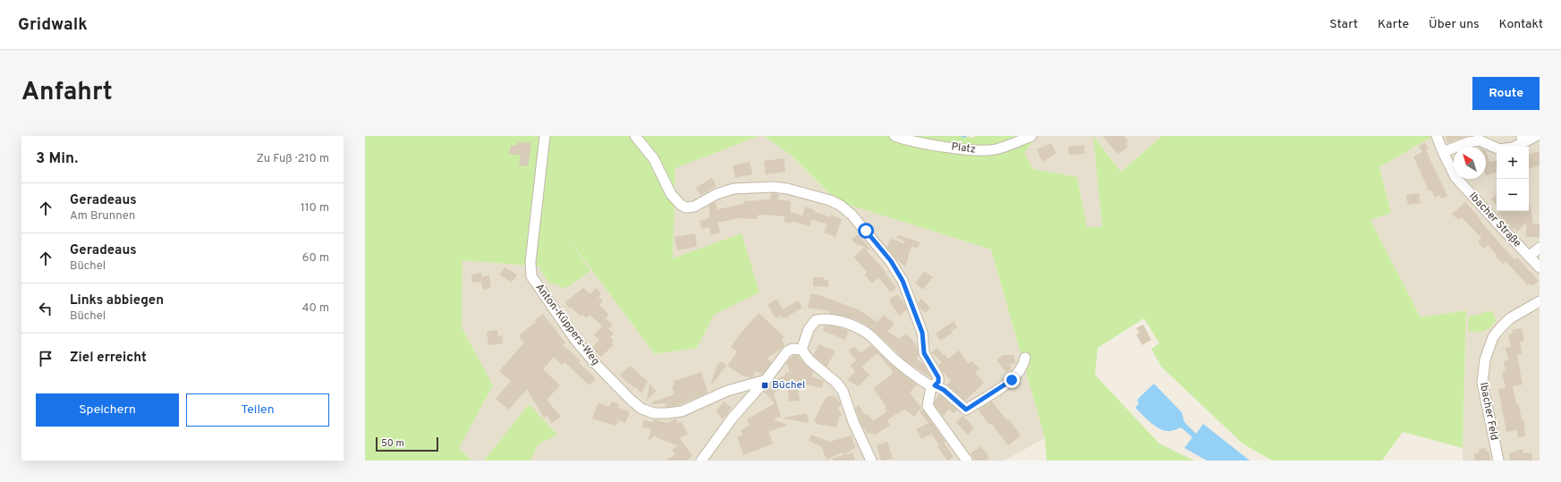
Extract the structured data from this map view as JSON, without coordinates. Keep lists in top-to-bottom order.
{
  "streets": {
    "street": [
      "Platz",
      "Ibacher Straße",
      "Anton-Küppers-Weg",
      "Ibacher Feld"
    ]
  },
  "places": {
    "transit": ["Büchel"]
  },
  "scale_bar": "50 m",
  "north": "top left",
  "page": {
    "header": "Gridwalk",
    "nav": [
      "Start",
      "Karte",
      "Über uns",
      "Kontakt"
    ],
    "title": "Anfahrt",
    "buttons": [
      "Route",
      ["Speichern", "Teilen"]
    ],
    "heading": ["3 Min.", "Zu Fuß · 210 m"],
    "map_buttons": ["+", "−"],
    "list": [
      ["Geradeaus", "Am Brunnen", "110 m"],
      ["Geradeaus", "Büchel", "60 m"],
      ["Links abbiegen", "Büchel", "40 m"],
      "Ziel erreicht"
    ],
    "scale": "50 m"
  }
}
